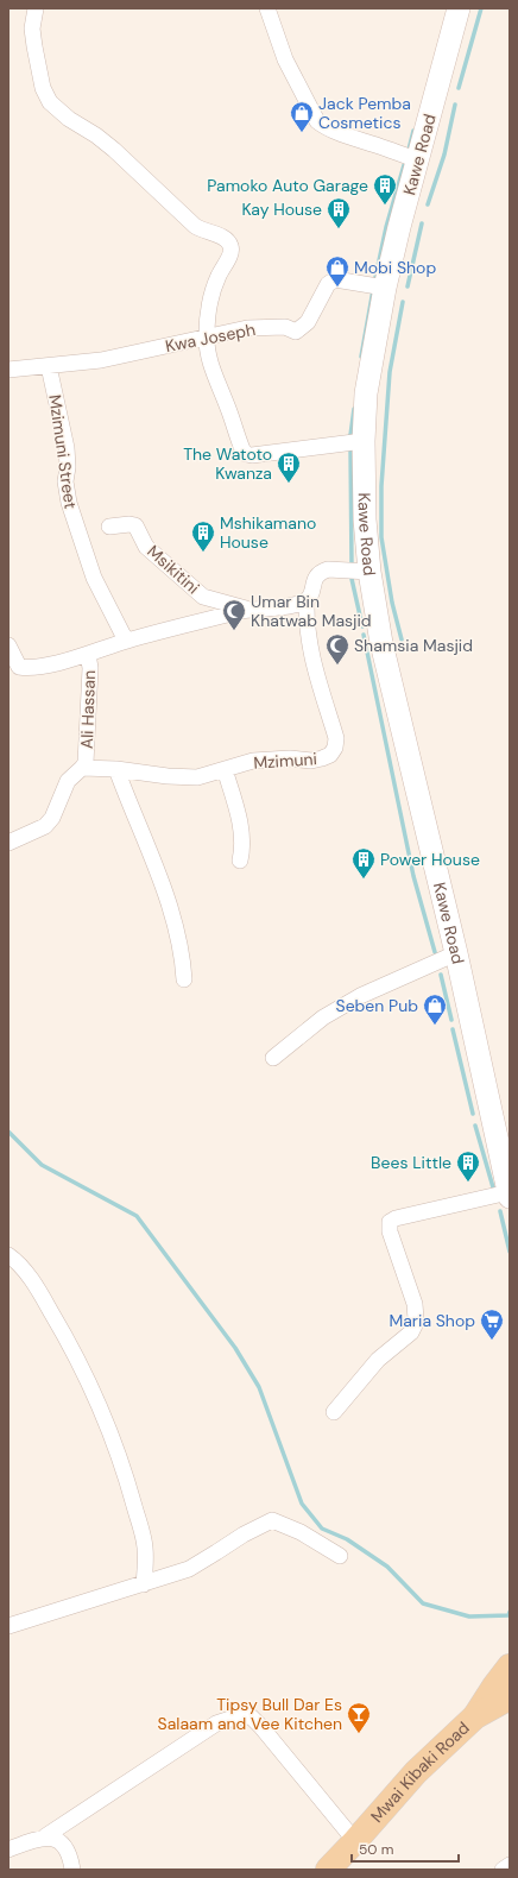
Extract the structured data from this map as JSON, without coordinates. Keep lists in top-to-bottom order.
{
  "streets": {
    "main road": ["Kawe Road", "Mwai Kibaki Road"],
    "street": [
      "Kwa Joseph",
      "Mzimuni Street",
      "Msikitini",
      "Ali Hassan",
      "Mzimuni"
    ]
  },
  "crossings": [
    ["Kawe Road", "Kwa Joseph"],
    ["Kwa Joseph", "Mzimuni Street"],
    ["Mzimuni Street", "Msikitini"],
    ["Msikitini", "Ali Hassan"],
    ["Msikitini", "Mzimuni"],
    ["Ali Hassan", "Mzimuni"]
  ],
  "places": {
    "shop": ["Jack Pemba Cosmetics", "Mobi Shop", "Seben Pub"],
    "building": [
      "Pamoko Auto Garage",
      "Kay House",
      "The Watoto Kwanza",
      "Mshikamano House",
      "Power House",
      "Bees Little"
    ],
    "mosque": ["Umar Bin Khatwab Masjid", "Shamsia Masjid"],
    "supermarket": ["Maria Shop"],
    "bar": ["Tipsy Bull Dar Es Salaam and Vee Kitchen"]
  },
  "scale_bar": "50 m"
}
